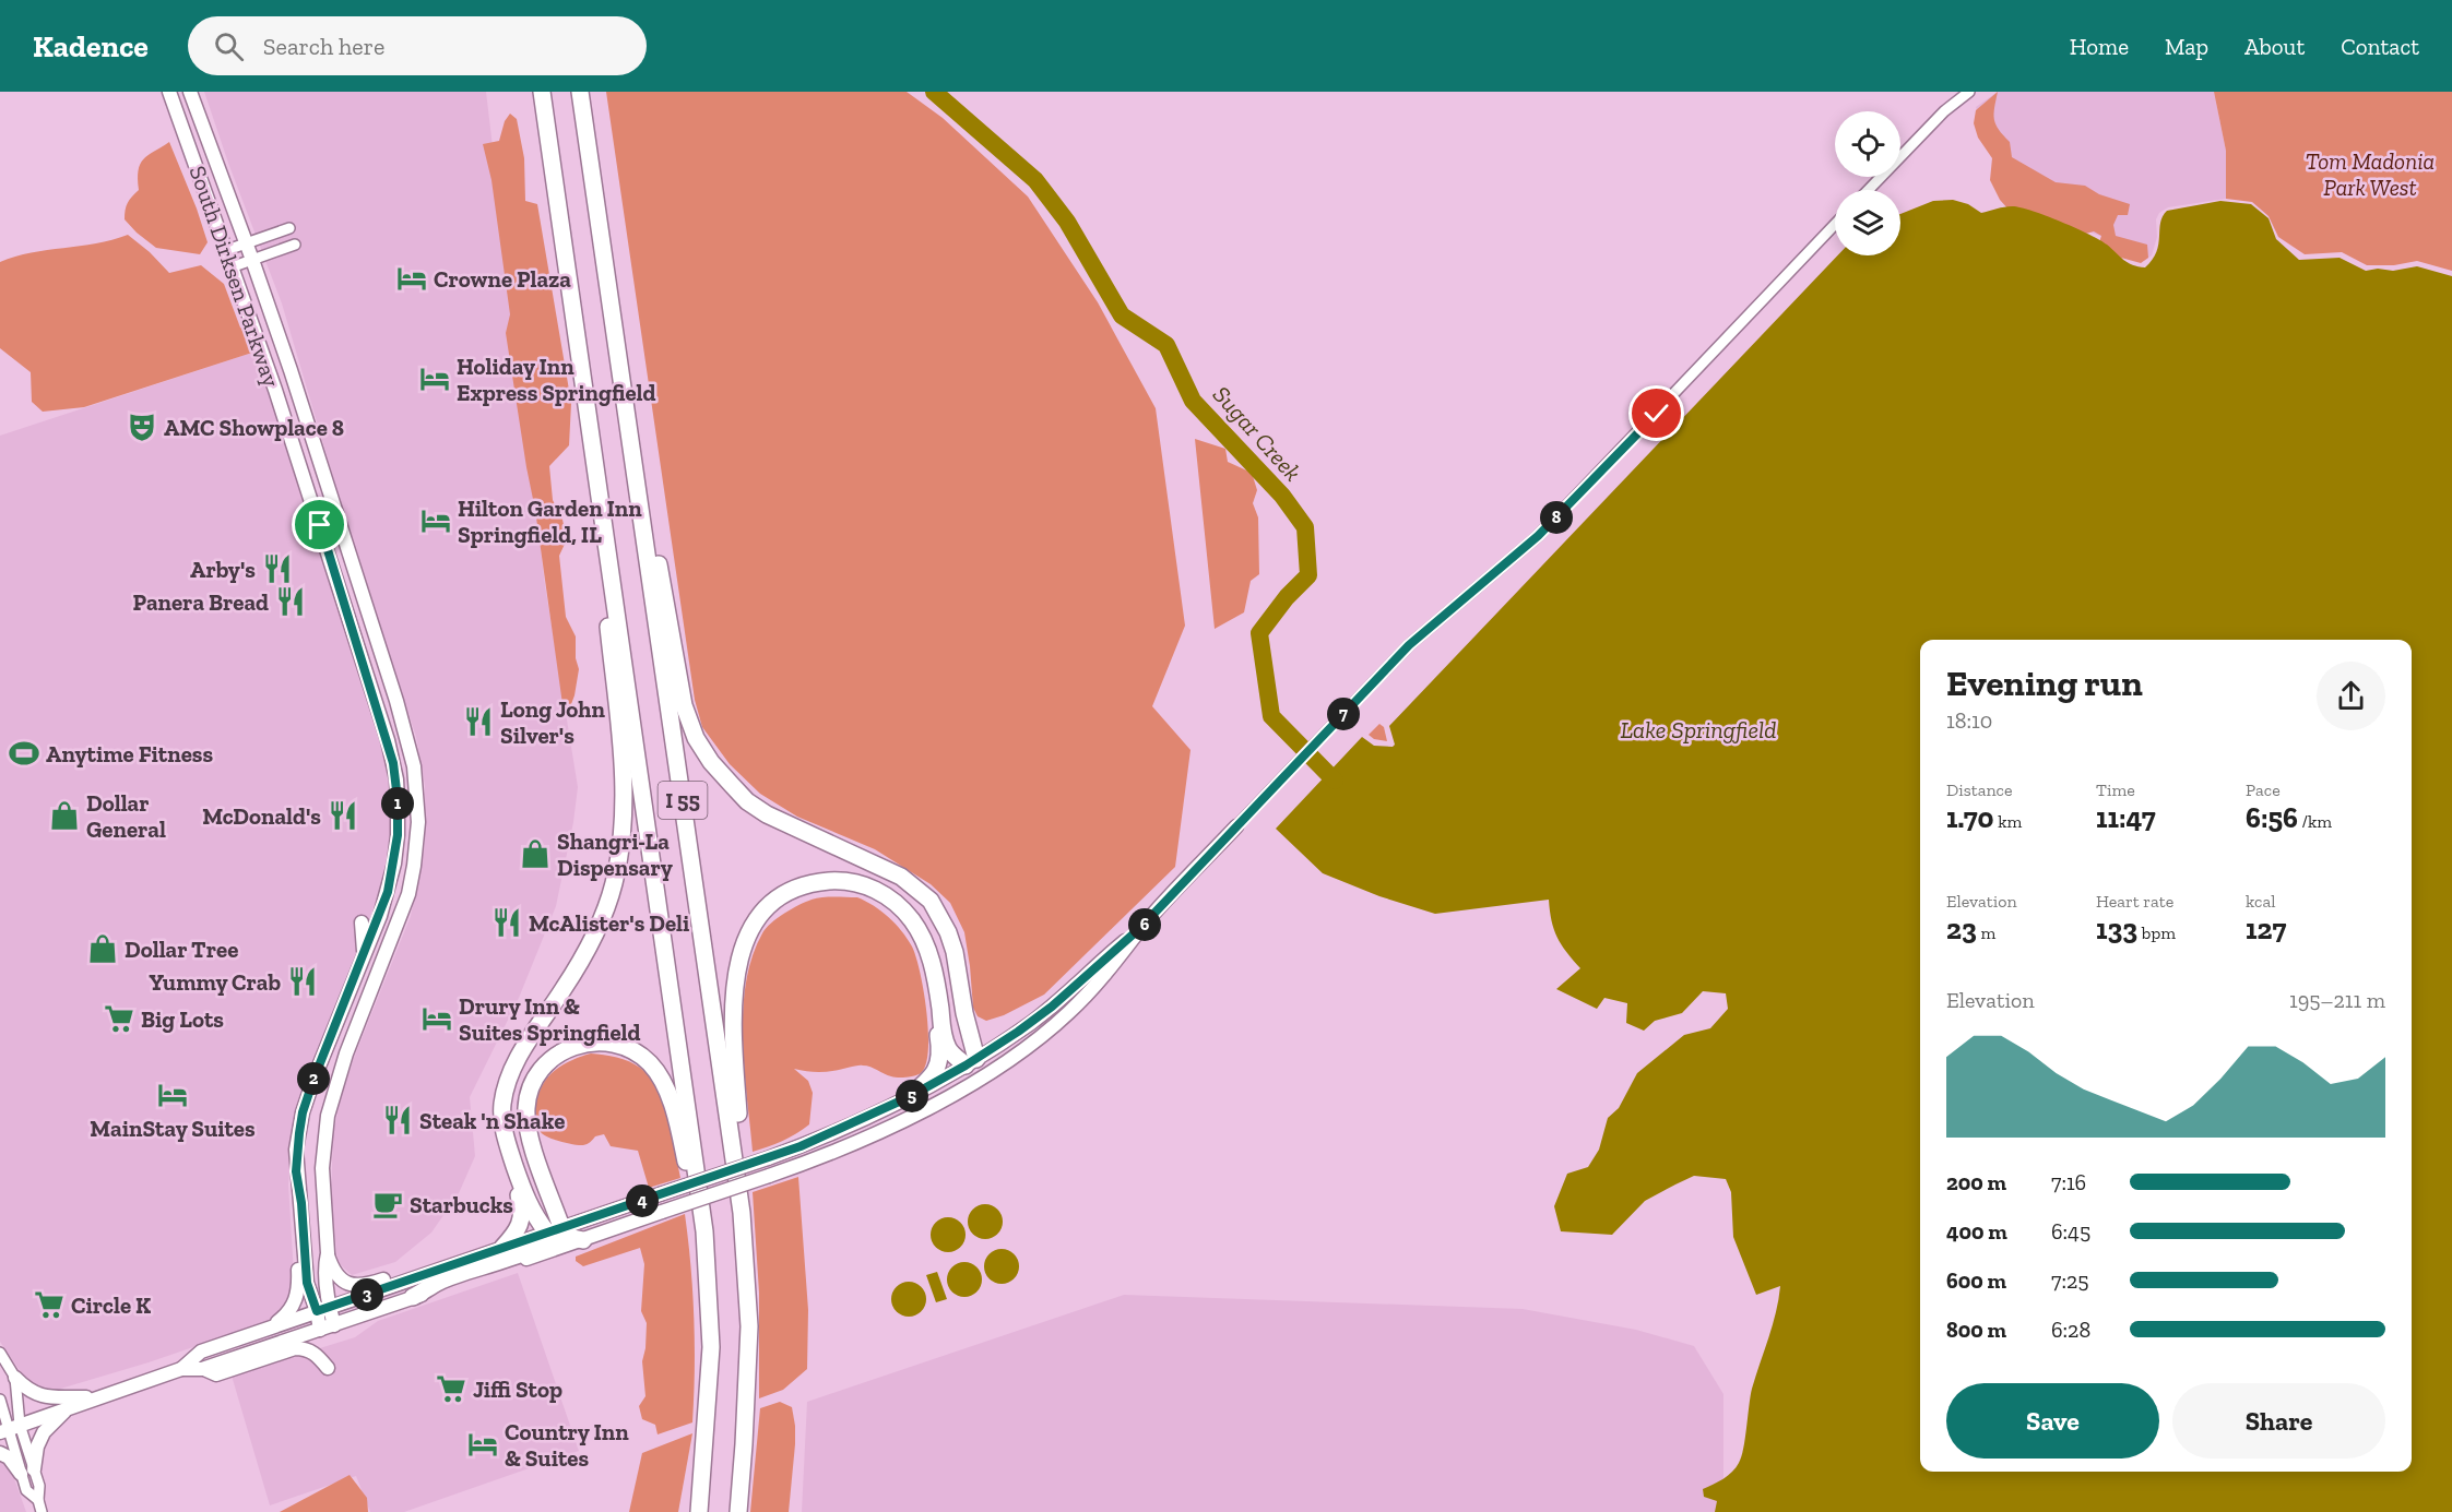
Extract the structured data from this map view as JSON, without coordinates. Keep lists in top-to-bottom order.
{
  "streets": {
    "highway": ["I 55"],
    "main road": ["South Dirksen Parkway"]
  },
  "water": ["Sugar Creek", "Lake Springfield"],
  "parks": ["Tom Madonia Park West"],
  "places": {
    "hotel": [
      "Crowne Plaza",
      "Holiday Inn Express Springfield",
      "Hilton Garden Inn Springfield, IL",
      "Drury Inn & Suites Springfield",
      "MainStay Suites",
      "Country Inn & Suites"
    ],
    "theatre": ["AMC Showplace 8"],
    "restaurant": [
      "Arby's",
      "Panera Bread",
      "Long John Silver's",
      "McDonald's",
      "McAlister's Deli",
      "Yummy Crab",
      "Steak 'n Shake"
    ],
    "sports": ["Anytime Fitness"],
    "shop": ["Dollar General", "Shangri-La Dispensary", "Dollar Tree"],
    "supermarket": ["Big Lots", "Circle K", "Jiffi Stop"],
    "cafe": ["Starbucks"]
  },
  "page": {
    "header": "Kadence",
    "search": "Search here",
    "nav": [
      "Home",
      "Map",
      "About",
      "Contact"
    ],
    "pins": [
      "8",
      "7",
      "1",
      "6",
      "2",
      "5",
      "4",
      "3"
    ],
    "heading": ["Evening run", "18:10"],
    "stats": [
      ["Distance", "1.70 km"],
      ["Time", "11:47"],
      ["Pace", "6:56 /km"],
      ["Elevation", "23 m"],
      ["Heart rate", "133 bpm"],
      ["kcal", "127"]
    ],
    "chart": ["Elevation", "195–211 m"],
    "list": [
      {
        "name": "200 m",
        "note": "7:16"
      },
      {
        "name": "400 m",
        "note": "6:45"
      },
      {
        "name": "600 m",
        "note": "7:25"
      },
      {
        "name": "800 m",
        "note": "6:28"
      }
    ],
    "buttons": ["Save", "Share"]
  }
}
